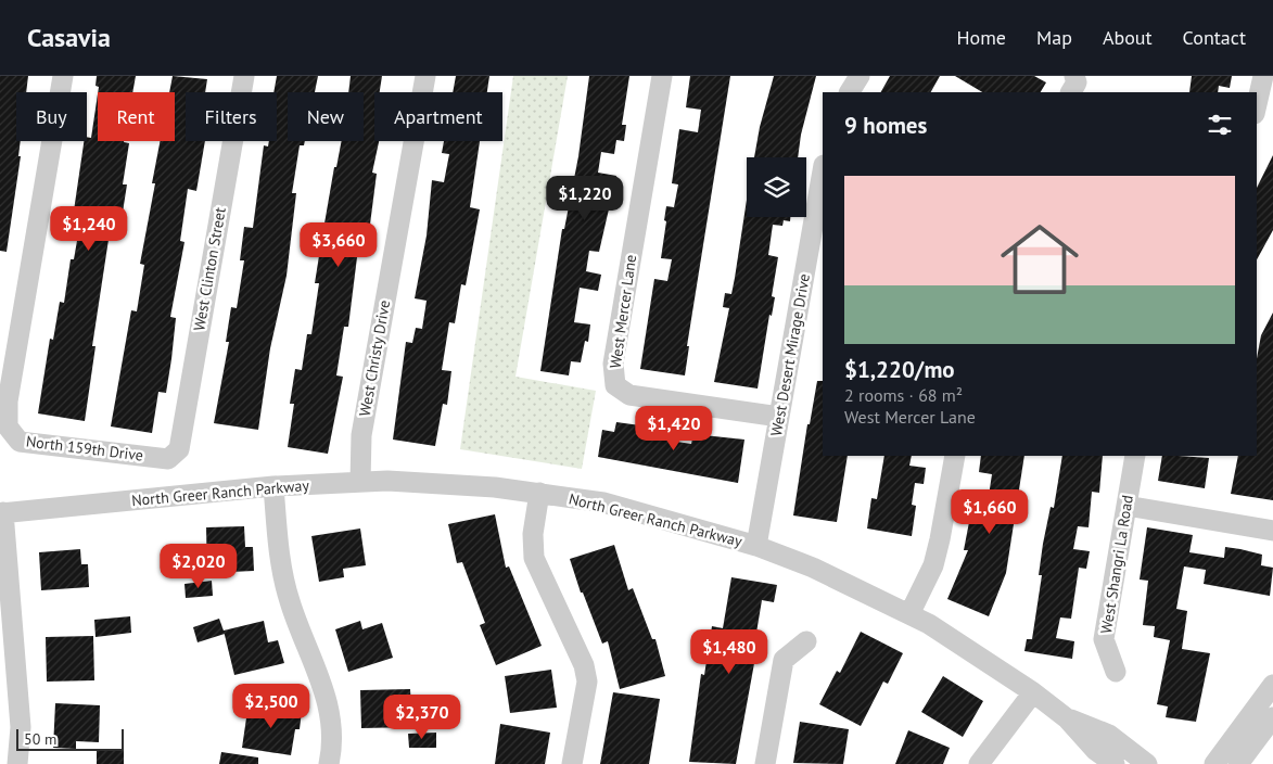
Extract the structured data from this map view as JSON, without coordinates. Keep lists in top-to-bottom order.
{
  "streets": {
    "street": [
      "West Clinton Street",
      "West Mercer Lane",
      "West Desert Mirage Drive",
      "West Christy Drive",
      "North 159th Drive",
      "North Greer Ranch Parkway",
      "West Shangri La Road"
    ]
  },
  "crossings": [
    ["West Clinton Street", "North 159th Drive"],
    ["West Mercer Lane", "West Desert Mirage Drive"],
    ["West Desert Mirage Drive", "North Greer Ranch Parkway"],
    ["West Christy Drive", "North Greer Ranch Parkway"]
  ],
  "scale_bar": "50 m",
  "page": {
    "header": "Casavia",
    "nav": [
      "Home",
      "Map",
      "About",
      "Contact"
    ],
    "chip": [
      "Buy",
      "Rent",
      "Filters",
      "New",
      "Apartment"
    ],
    "heading": "9 homes",
    "list": [
      {
        "name": "$1,220/mo",
        "note": "2 rooms · 68 m² · West Mercer Lane"
      }
    ],
    "price": [
      "$1,220",
      "$1,240",
      "$3,660",
      "$1,420",
      "$1,660",
      "$2,020",
      "$1,480",
      "$2,500",
      "$2,370"
    ],
    "scale": "50 m"
  }
}
